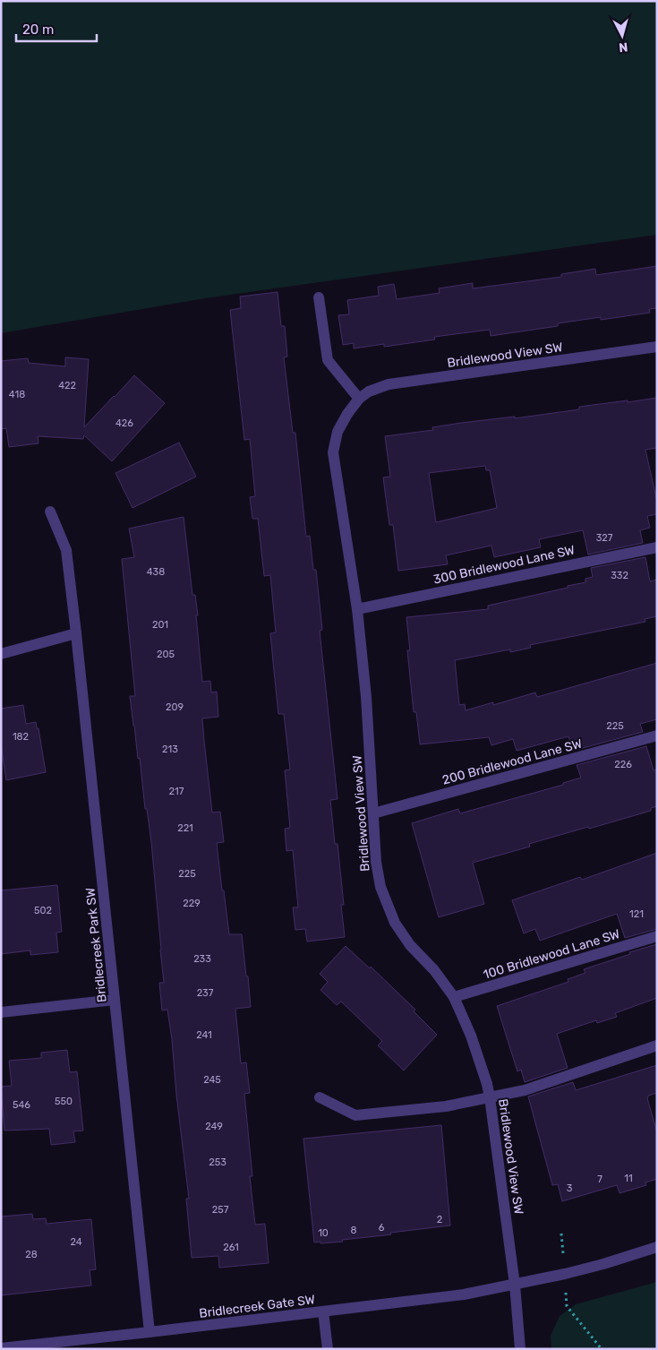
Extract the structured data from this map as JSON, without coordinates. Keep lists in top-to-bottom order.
{
  "streets": {
    "street": [
      "Bridlewood View SW",
      "300 Bridlewood Lane SW",
      "200 Bridlewood Lane SW",
      "Bridlecreek Park SW",
      "100 Bridlewood Lane SW",
      "Bridlecreek Gate SW"
    ]
  },
  "crossings": [
    ["Bridlewood View SW", "300 Bridlewood Lane SW"],
    ["Bridlewood View SW", "200 Bridlewood Lane SW"],
    ["Bridlewood View SW", "100 Bridlewood Lane SW"],
    ["Bridlewood View SW", "Bridlecreek Gate SW"],
    ["Bridlecreek Park SW", "Bridlecreek Gate SW"]
  ],
  "house_numbers": [
    "422",
    "418",
    "426",
    "327",
    "438",
    "332",
    "201",
    "205",
    "209",
    "225",
    "182",
    "213",
    "226",
    "217",
    "221",
    "225",
    "229",
    "502",
    "121",
    "233",
    "237",
    "241",
    "245",
    "550",
    "546",
    "249",
    "253",
    "11",
    "7",
    "3",
    "257",
    "2",
    "6",
    "8",
    "10",
    "24",
    "261",
    "28"
  ],
  "scale_bar": "20 m",
  "north": "bottom"
}
